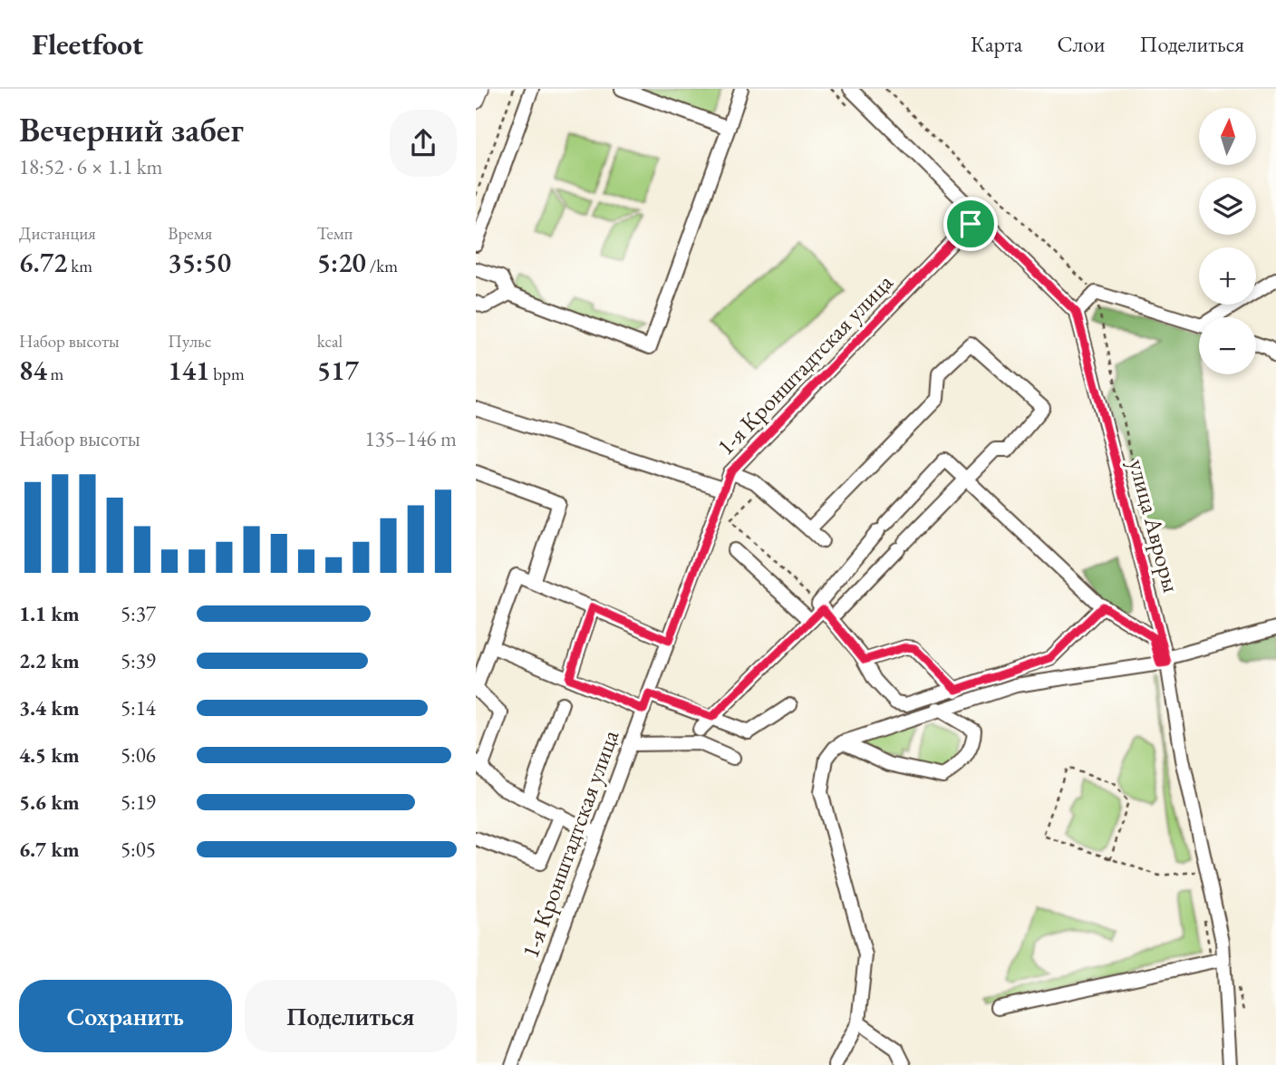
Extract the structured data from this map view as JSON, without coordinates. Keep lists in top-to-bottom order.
{
  "streets": {
    "street": ["1-я Кронштадтская улица", "улица Авроры"]
  },
  "north": "top",
  "page": {
    "header": "Fleetfoot",
    "nav": ["Карта", "Слои", "Поделиться"],
    "heading": ["Вечерний забег", "18:52 · 6 × 1.1 km"],
    "map_buttons": ["+", "−"],
    "stats": [
      ["Дистанция", "6.72 km"],
      ["Время", "35:50"],
      ["Темп", "5:20 /km"],
      ["Набор высоты", "84 m"],
      ["Пульс", "141 bpm"],
      ["kcal", "517"]
    ],
    "chart": ["Набор высоты", "135–146 m"],
    "list": [
      {
        "name": "1.1 km",
        "note": "5:37"
      },
      {
        "name": "2.2 km",
        "note": "5:39"
      },
      {
        "name": "3.4 km",
        "note": "5:14"
      },
      {
        "name": "4.5 km",
        "note": "5:06"
      },
      {
        "name": "5.6 km",
        "note": "5:19"
      },
      {
        "name": "6.7 km",
        "note": "5:05"
      }
    ],
    "buttons": ["Сохранить", "Поделиться"]
  }
}
